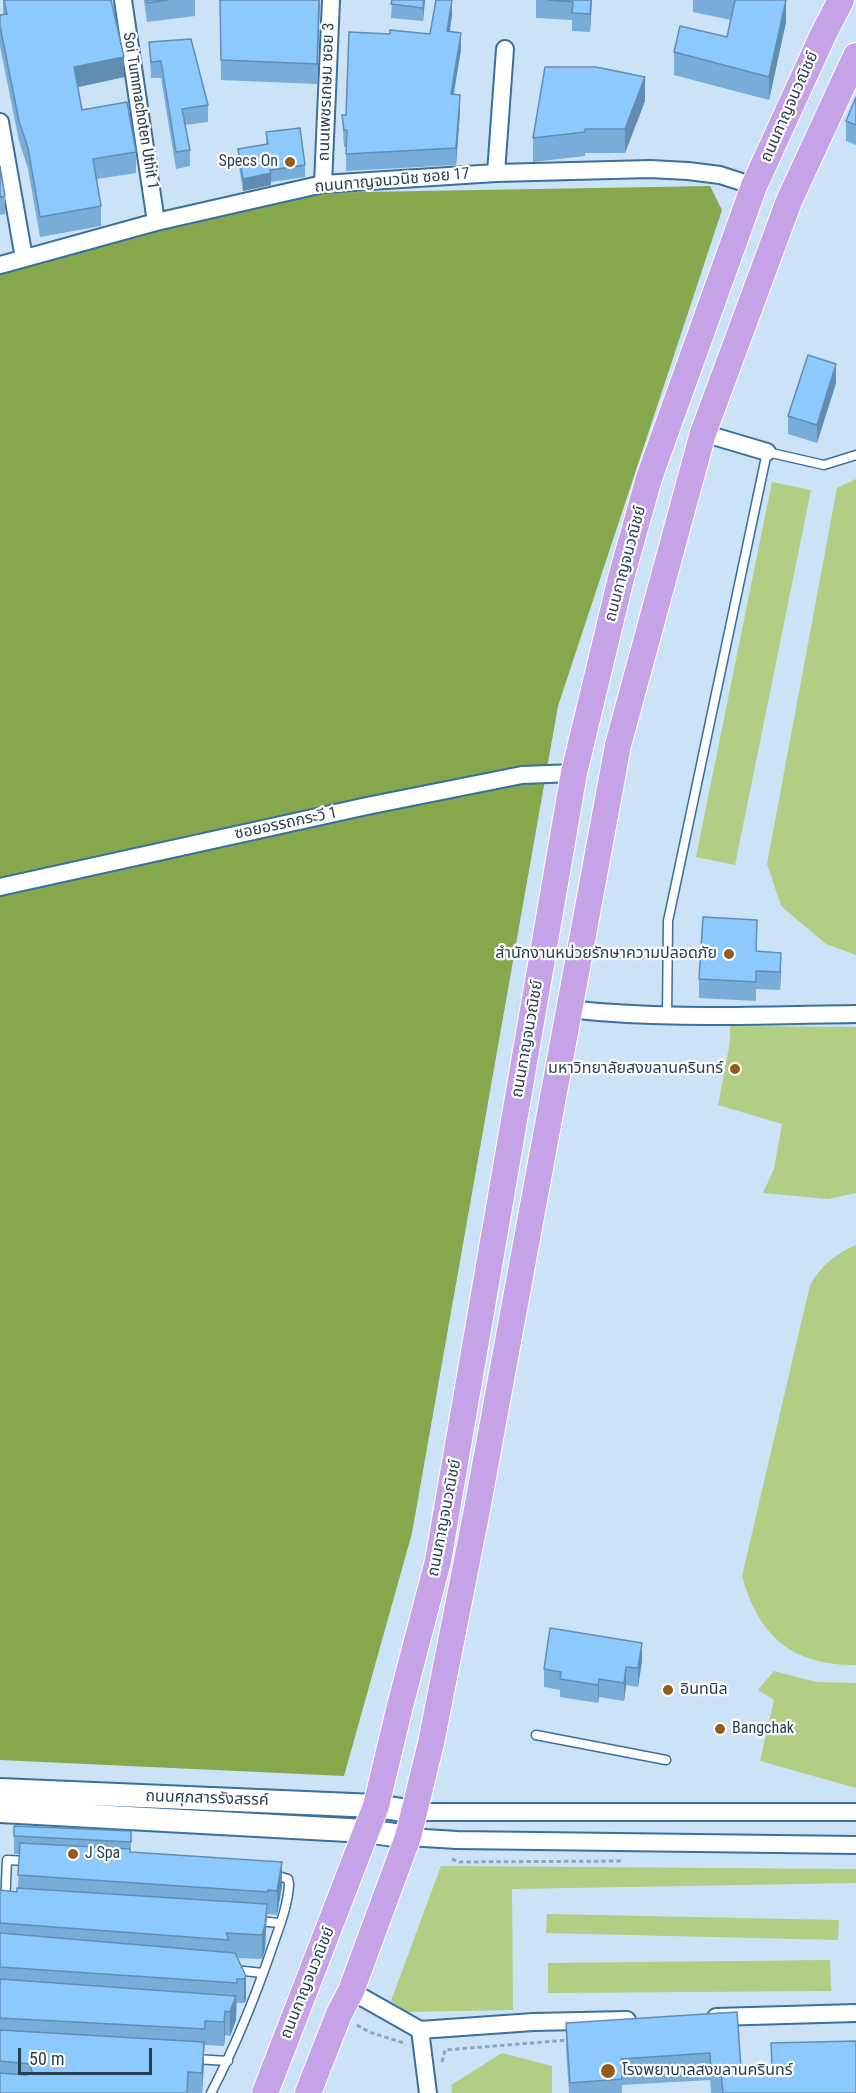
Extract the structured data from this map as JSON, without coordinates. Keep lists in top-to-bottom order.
{
  "streets": {
    "main road": ["ถนนกาญจนวณิชย์"],
    "street": [
      "ถนนเพชรเกษม ซอย 3",
      "Soi Tummachoten Uthit 1",
      "ถนนกาญจนวนิช ซอย 17",
      "ซอยอรรถกระวี 1",
      "ถนนศุภสารรังสรรค์"
    ]
  },
  "crossings": [
    ["ถนนเพชรเกษม ซอย 3", "ถนนกาญจนวนิช ซอย 17"],
    ["ถนนกาญจนวณิชย์", "ถนนกาญจนวนิช ซอย 17"],
    ["ถนนกาญจนวณิชย์", "ซอยอรรถกระวี 1"],
    ["ถนนกาญจนวณิชย์", "ถนนศุภสารรังสรรค์"],
    ["Soi Tummachoten Uthit 1", "ถนนกาญจนวนิช ซอย 17"]
  ],
  "places": [
    "Specs On",
    "สำนักงานหน่วยรักษาความปลอดภัย",
    "มหาวิทยาลัยสงขลานครินทร์",
    "อินทนิล",
    "Bangchak",
    "J Spa",
    "โรงพยาบาลสงขลานครินทร์"
  ],
  "scale_bar": "50 m"
}
